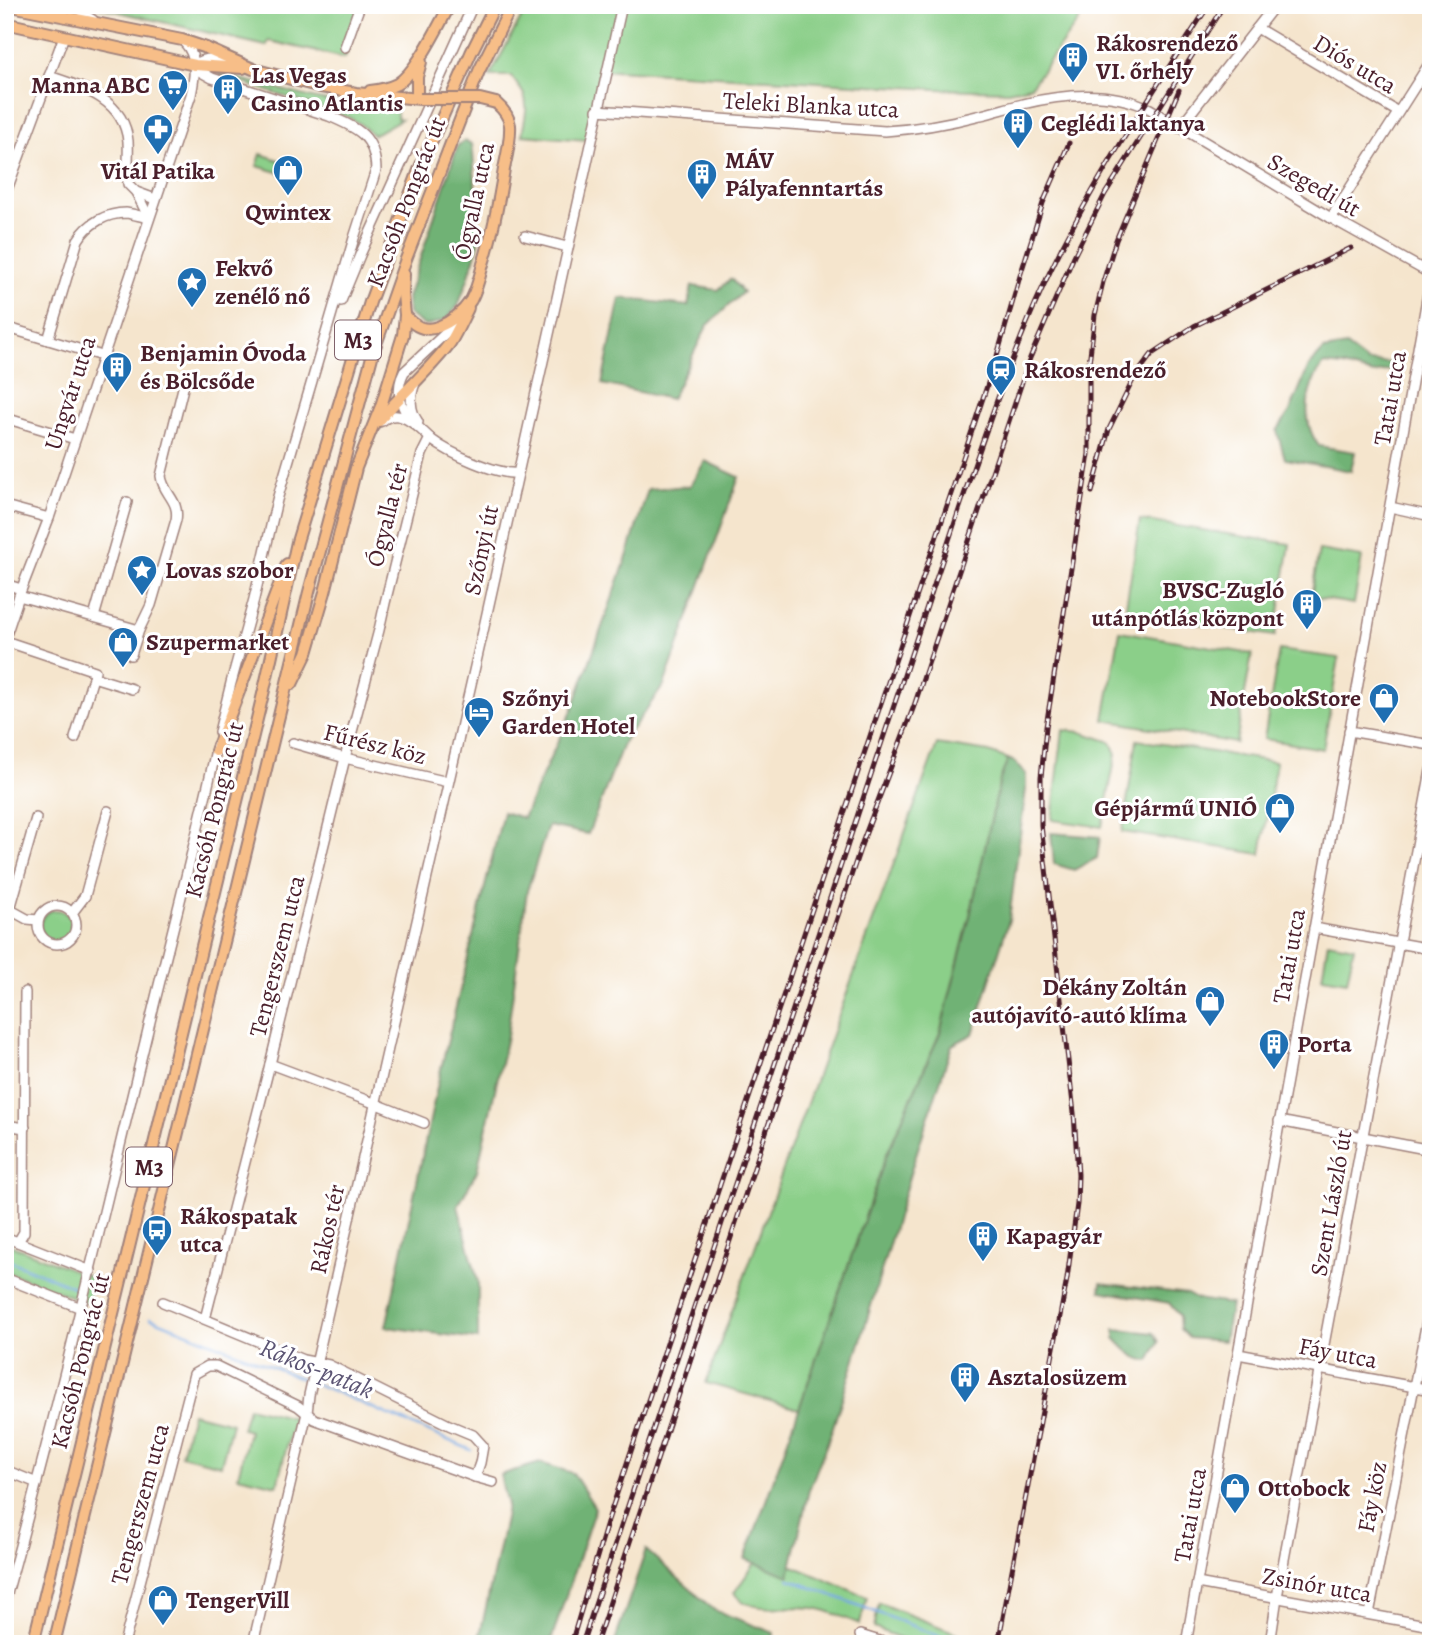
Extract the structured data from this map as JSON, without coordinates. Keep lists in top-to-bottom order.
{
  "streets": {
    "main road": ["Ógyalla utca", "Kacsóh Pongrác út", "M3"],
    "street": [
      "Diós utca",
      "Teleki Blanka utca",
      "Szegedi út",
      "Ungvár utca",
      "Tatai utca",
      "Ógyalla tér",
      "Szőnyi út",
      "Fűrész köz",
      "Tengerszem utca",
      "Szent László út",
      "Rákos tér",
      "Fáy utca",
      "Fáy köz",
      "Zsinór utca"
    ]
  },
  "crossings": [
    ["Teleki Blanka utca", "Szegedi út"],
    ["Teleki Blanka utca", "Szőnyi út"],
    ["Szegedi út", "Tatai utca"],
    ["Kacsóh Pongrác út", "Ungvár utca"],
    ["Tatai utca", "Fáy utca"],
    ["Tatai utca", "Zsinór utca"],
    ["Ógyalla tér", "Tengerszem utca"],
    ["Szőnyi út", "Fűrész köz"],
    ["Szőnyi út", "Rákos tér"],
    ["Fűrész köz", "Tengerszem utca"],
    ["Tengerszem utca", "Rákos tér"],
    ["Szent László út", "Fáy utca"],
    ["Szent László út", "Zsinór utca"],
    ["Fáy utca", "Fáy köz"],
    ["Fáy köz", "Zsinór utca"]
  ],
  "water": ["Rákos-patak"],
  "places": {
    "building": [
      "Rákosrendező VI. őrhely",
      "Las Vegas Casino Atlantis",
      "Ceglédi laktanya",
      "MÁV Pályafenntartás",
      "Benjamin Óvoda és Bölcsőde",
      "BVSC-Zugló utánpótlás központ",
      "Porta",
      "Kapagyár",
      "Asztalosüzem"
    ],
    "supermarket": ["Manna ABC"],
    "pharmacy": ["Vitál Patika"],
    "shop": [
      "Qwintex",
      "Szupermarket",
      "NotebookStore",
      "Gépjármű UNIÓ",
      "Dékány Zoltán autójavító-autó klíma",
      "Ottobock",
      "TengerVill"
    ],
    "place": ["Fekvő zenélő nő", "Lovas szobor"],
    "station": ["Rákosrendező"],
    "hotel": ["Szőnyi Garden Hotel"],
    "bus stop": ["Rákospatak utca"]
  }
}
